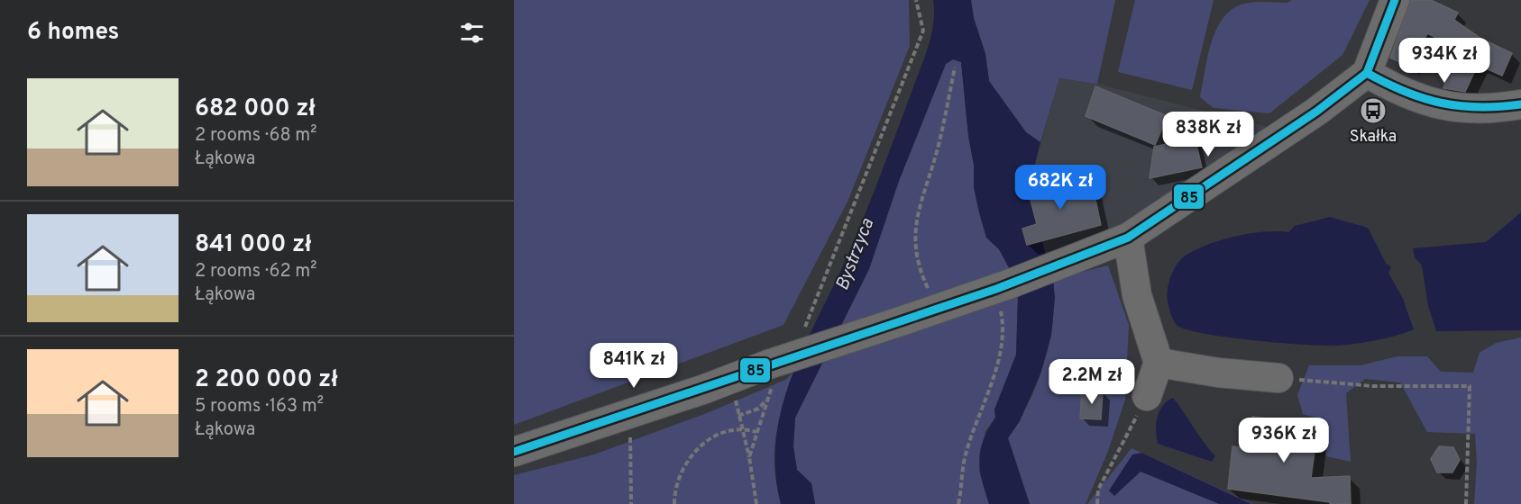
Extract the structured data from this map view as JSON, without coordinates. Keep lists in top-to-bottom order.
{
  "water": ["Bystrzyca"],
  "places": {
    "bus stop": ["Skałka"]
  },
  "lines": ["transit line 85"],
  "page": {
    "heading": "6 homes",
    "price": [
      "934K zł",
      "838K zł",
      "682K zł",
      "841K zł",
      "2.2M zł",
      "936K zł"
    ],
    "list": [
      {
        "name": "682 000 zł",
        "note": "2 rooms · 68 m² · Łąkowa"
      },
      {
        "name": "841 000 zł",
        "note": "2 rooms · 62 m² · Łąkowa"
      },
      {
        "name": "2 200 000 zł",
        "note": "5 rooms · 163 m² · Łąkowa"
      }
    ]
  }
}
